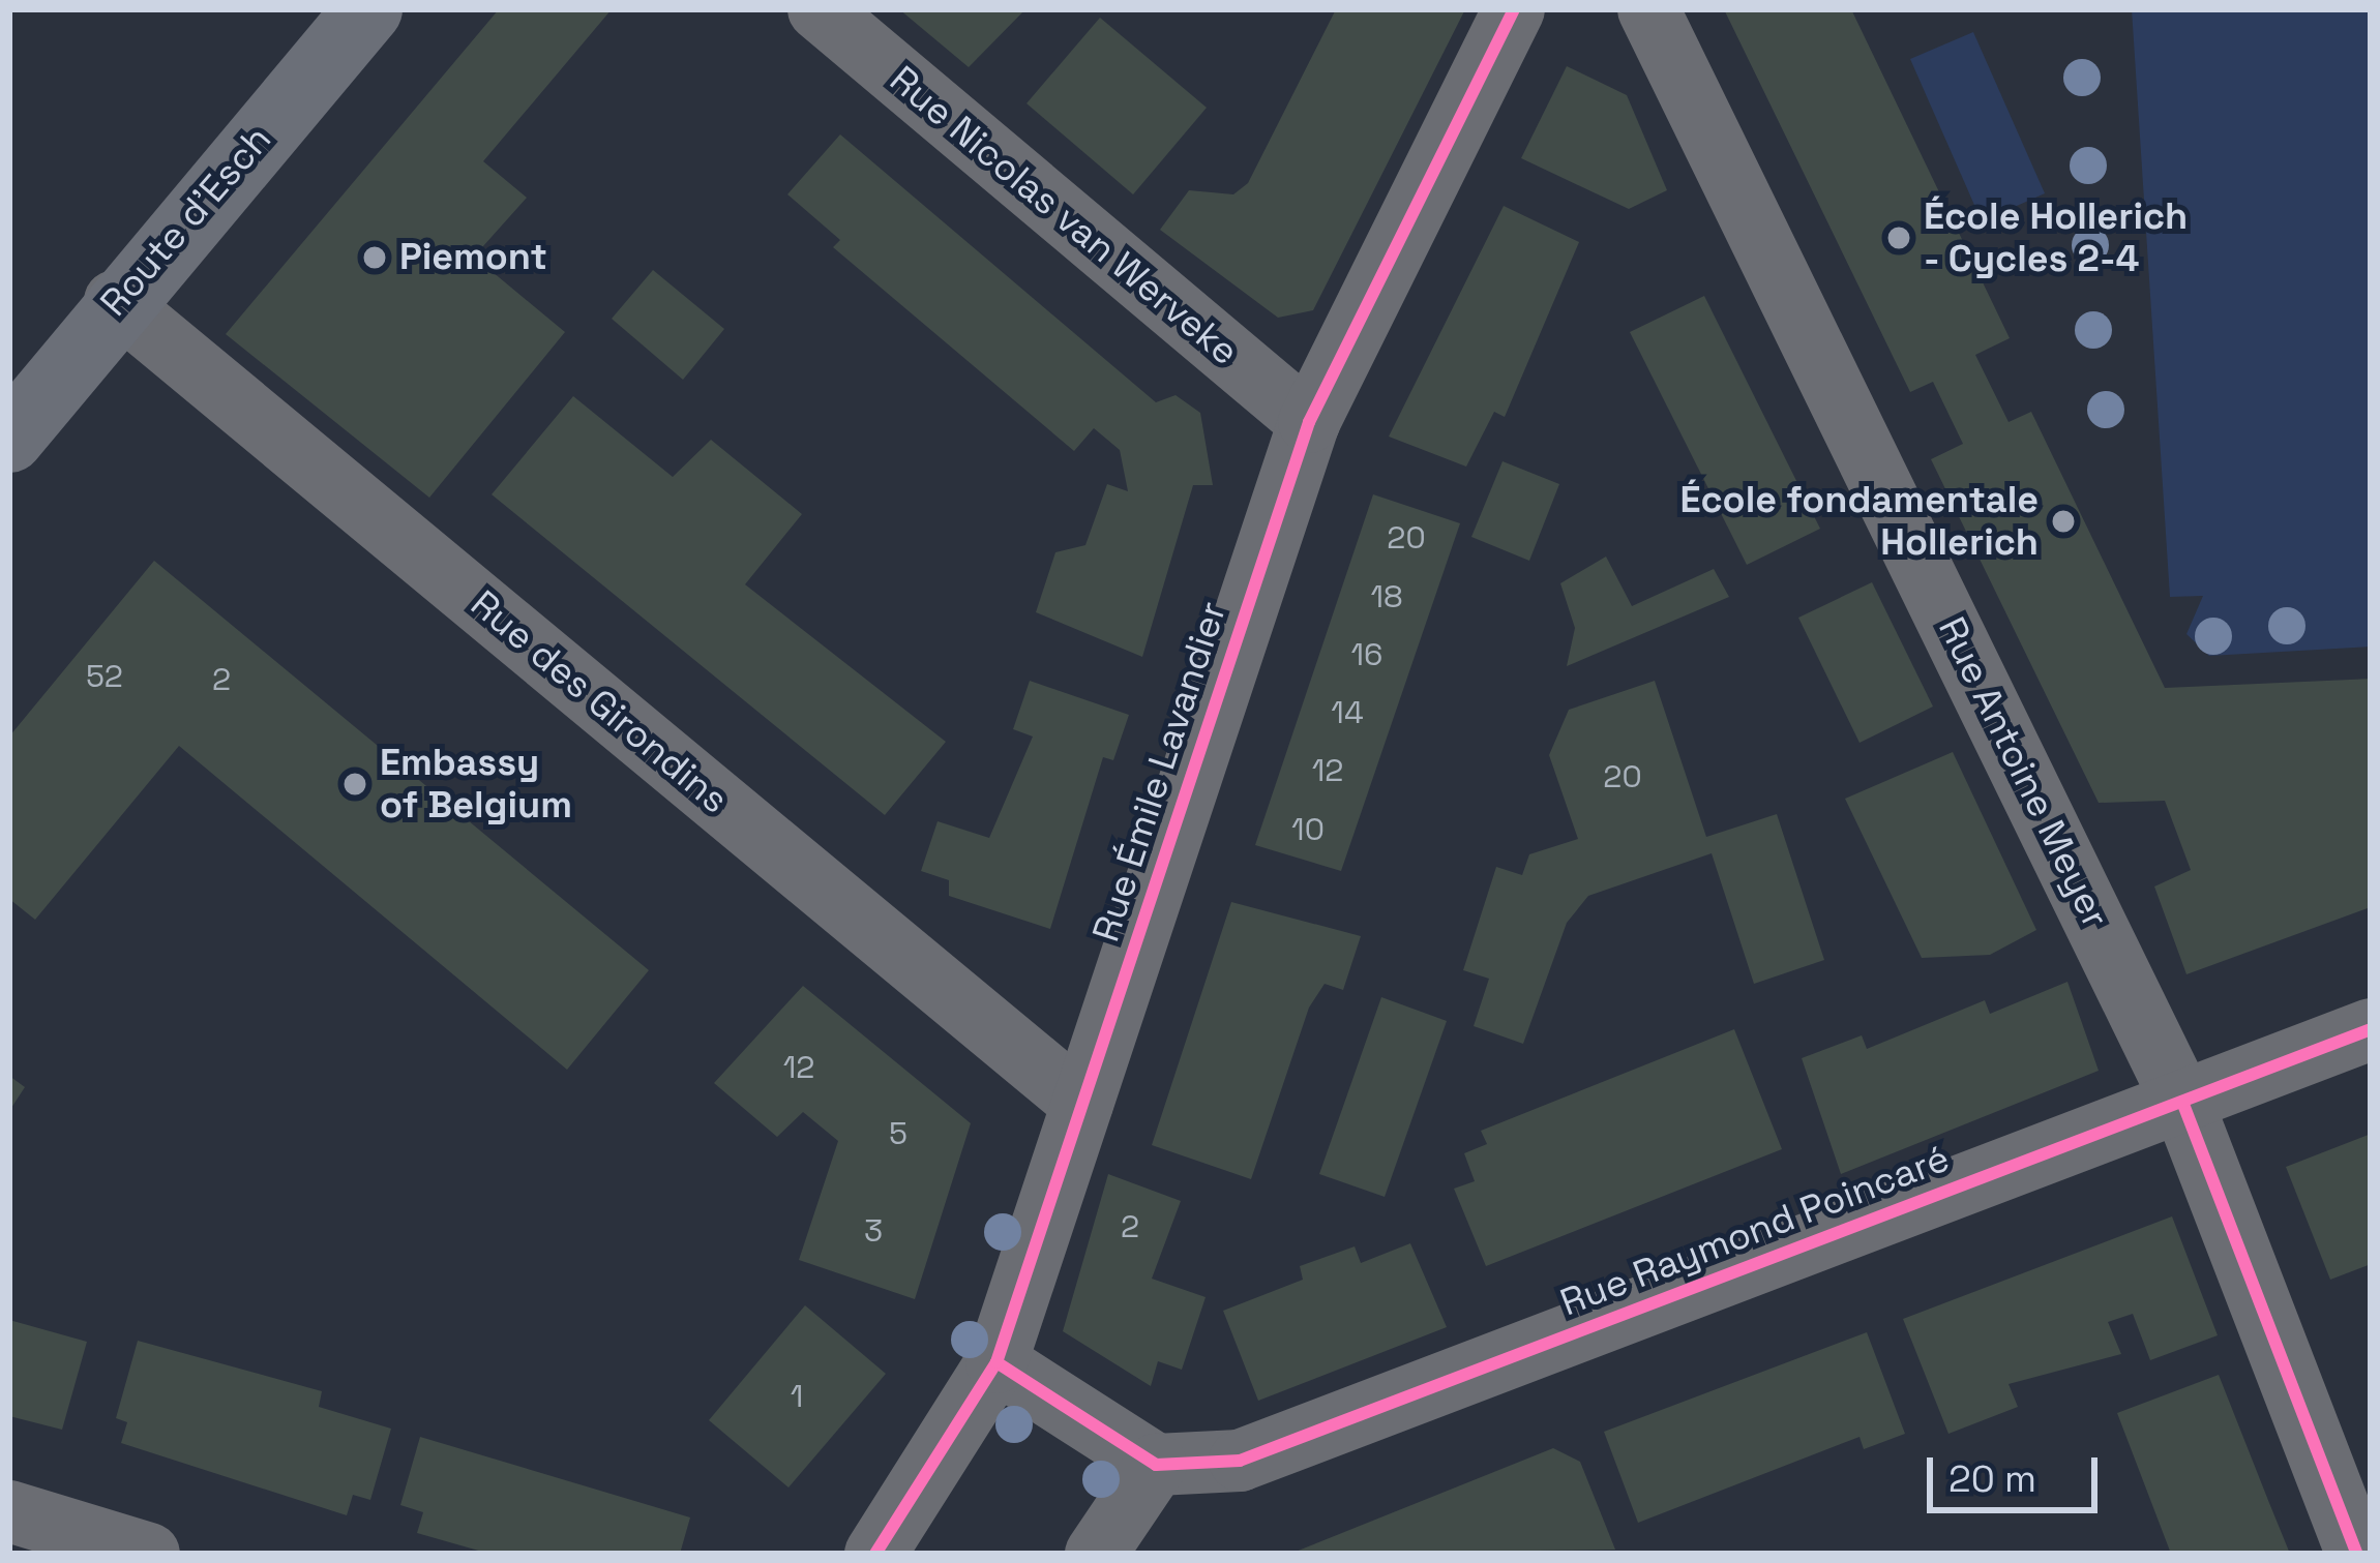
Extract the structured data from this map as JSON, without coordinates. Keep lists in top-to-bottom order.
{
  "streets": {
    "main road": ["Route d'Esch"],
    "street": [
      "Rue Nicolas van Werveke",
      "Rue des Girondins",
      "Rue Émile Lavandier",
      "Rue Antoine Meyer",
      "Rue Raymond Poincaré"
    ]
  },
  "crossings": [
    ["Rue Nicolas van Werveke", "Rue Émile Lavandier"],
    ["Route d'Esch", "Rue des Girondins"],
    ["Rue des Girondins", "Rue Émile Lavandier"],
    ["Rue Antoine Meyer", "Rue Raymond Poincaré"]
  ],
  "places": [
    "École Hollerich - Cycles 2-4",
    "Piemont",
    "École fondamentale Hollerich",
    "Embassy of Belgium"
  ],
  "house_numbers": [
    "20",
    "18",
    "16",
    "52",
    "2",
    "14",
    "12",
    "20",
    "10",
    "12",
    "5",
    "2",
    "3",
    "1"
  ],
  "scale_bar": "20 m"
}
